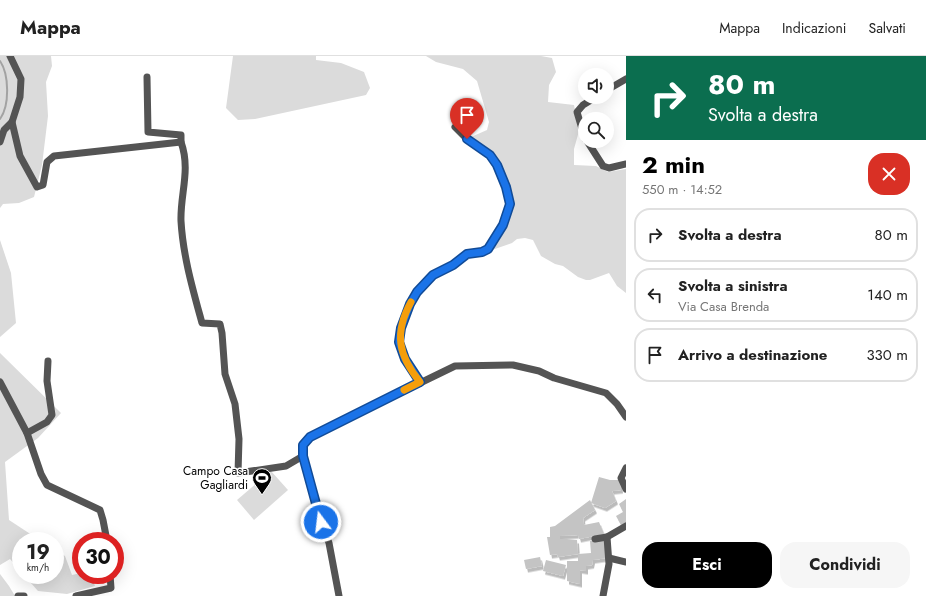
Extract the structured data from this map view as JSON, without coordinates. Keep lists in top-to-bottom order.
{
  "places": {
    "sports": ["Campo Casa Gagliardi"]
  },
  "page": {
    "header": "Mappa",
    "nav": ["Mappa", "Indicazioni", "Salvati"],
    "turn": ["80 m", "Svolta a destra"],
    "heading": ["2 min", "550 m · 14:52"],
    "list": [
      {
        "name": "Svolta a destra",
        "value": "80 m"
      },
      {
        "name": "Svolta a sinistra",
        "note": "Via Casa Brenda",
        "value": "140 m"
      },
      {
        "name": "Arrivo a destinazione",
        "value": "330 m"
      }
    ],
    "speed": "19 km/h",
    "limit": "30",
    "buttons": ["Esci", "Condividi"]
  }
}
